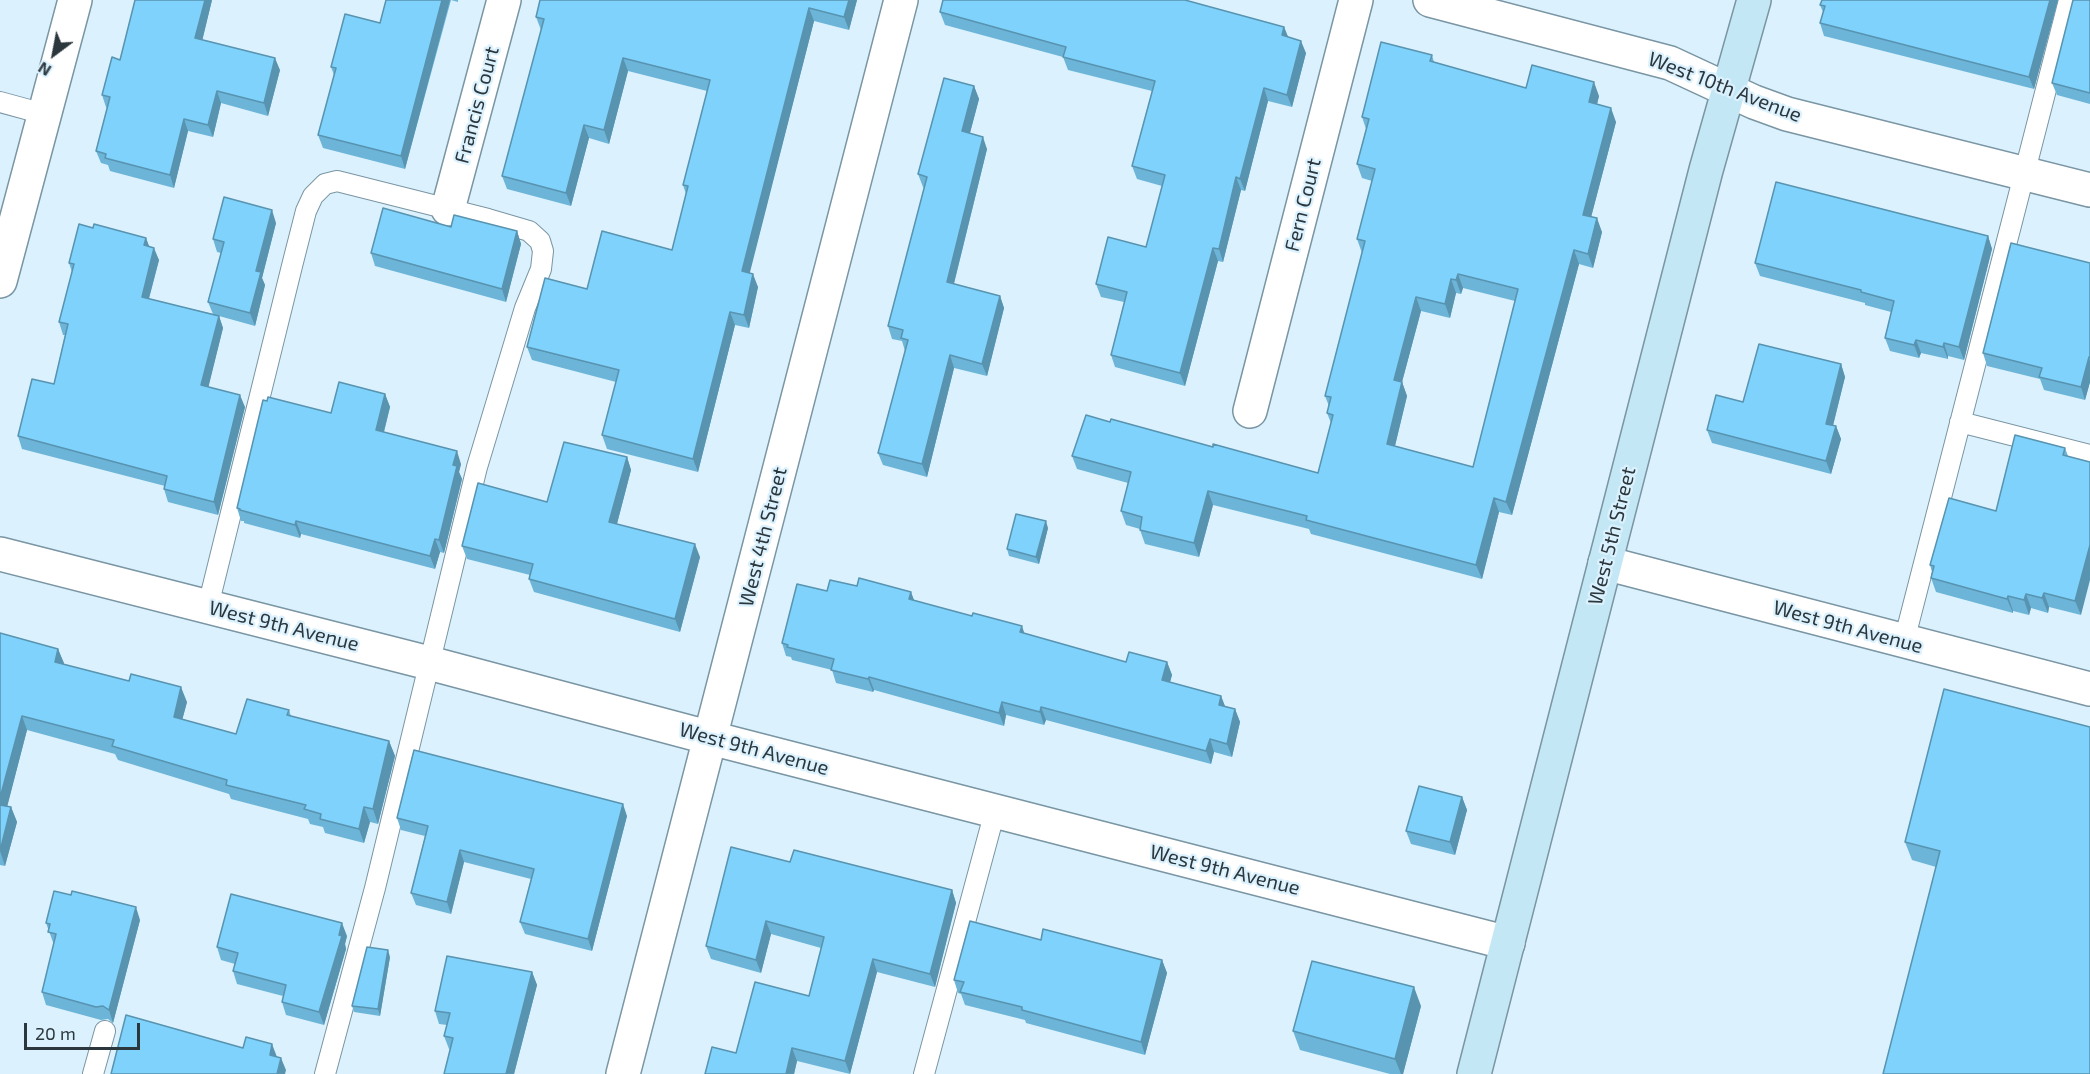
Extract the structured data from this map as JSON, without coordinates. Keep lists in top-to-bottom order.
{
  "streets": {
    "street": [
      "West 10th Avenue",
      "Francis Court",
      "Fern Court",
      "West 5th Street",
      "West 4th Street",
      "West 9th Avenue"
    ]
  },
  "crossings": [
    ["West 10th Avenue", "West 5th Street"],
    ["West 5th Street", "West 9th Avenue"],
    ["West 4th Street", "West 9th Avenue"]
  ],
  "scale_bar": "20 m",
  "north": "bottom left"
}
